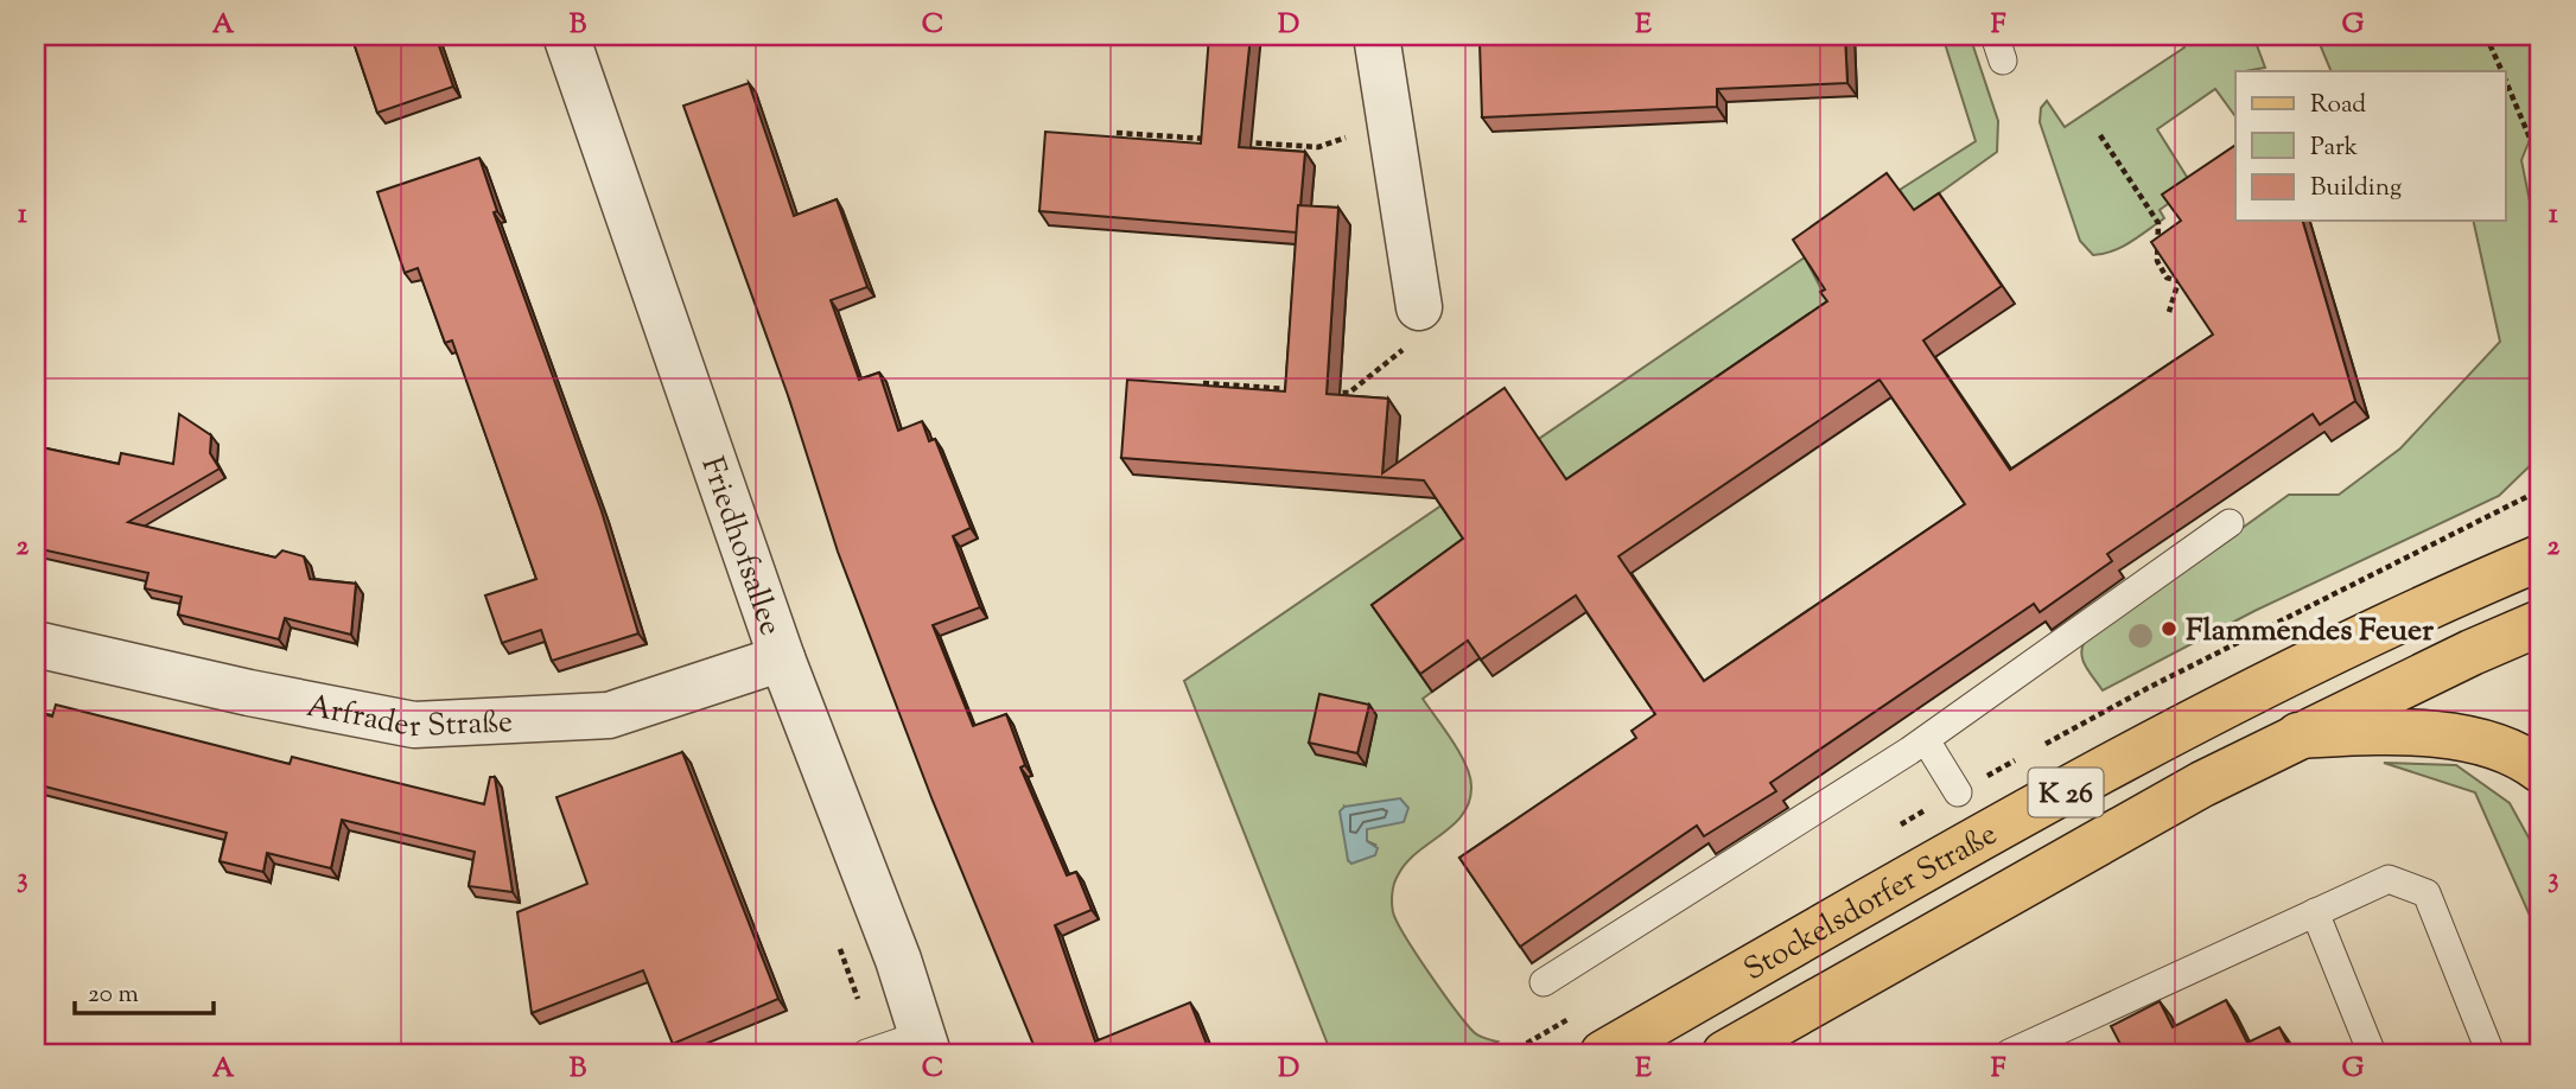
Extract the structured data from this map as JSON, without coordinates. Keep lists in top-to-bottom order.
{
  "streets": {
    "main road": ["K 26", "Stockelsdorfer Straße"],
    "street": ["Friedhofsallee", "Arfrader Straße"]
  },
  "crossings": [
    ["Friedhofsallee", "Arfrader Straße"]
  ],
  "places": ["Flammendes Feuer"],
  "legend": ["Road", "Park", "Building"],
  "scale_bar": "20 m",
  "grid": {
    "columns": [
      "A",
      "B",
      "C",
      "D",
      "E",
      "F",
      "G"
    ],
    "rows": ["1", "2", "3"]
  }
}
